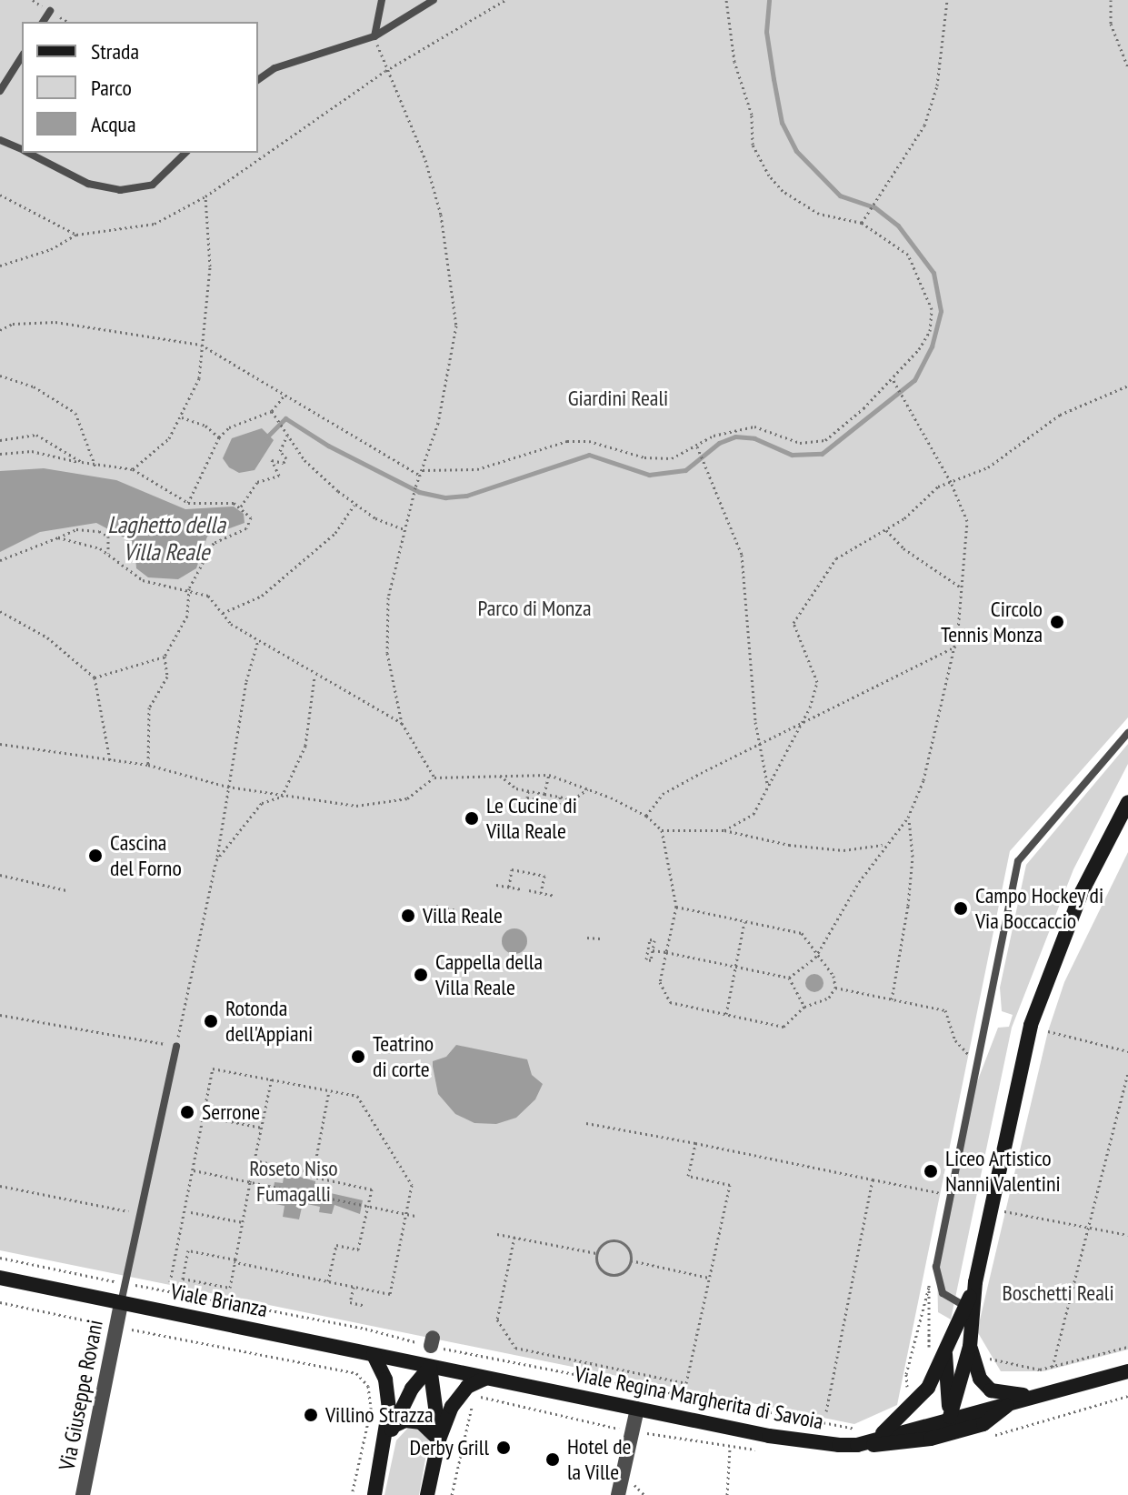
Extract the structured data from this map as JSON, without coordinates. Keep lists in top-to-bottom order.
{
  "streets": {
    "main road": ["Viale Brianza", "Viale Regina Margherita di Savoia"],
    "street": ["Via Giuseppe Rovani"]
  },
  "crossings": [
    ["Viale Brianza", "Via Giuseppe Rovani"],
    ["Viale Brianza", "Viale Regina Margherita di Savoia"]
  ],
  "water": ["Laghetto della Villa Reale"],
  "parks": [
    "Giardini Reali",
    "Parco di Monza",
    "Roseto Niso Fumagalli",
    "Boschetti Reali"
  ],
  "places": [
    "Circolo Tennis Monza",
    "Le Cucine di Villa Reale",
    "Cascina del Forno",
    "Campo Hockey di Via Boccaccio",
    "Villa Reale",
    "Cappella della Villa Reale",
    "Rotonda dell'Appiani",
    "Teatrino di corte",
    "Serrone",
    "Liceo Artistico Nanni Valentini",
    "Villino Strazza",
    "Derby Grill",
    "Hotel de la Ville"
  ],
  "legend": ["Strada", "Parco", "Acqua"]
}
